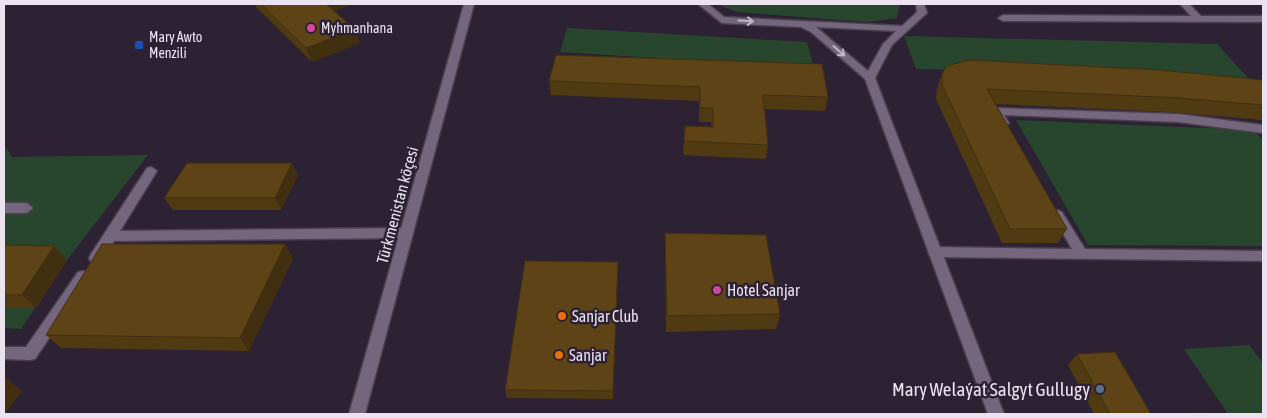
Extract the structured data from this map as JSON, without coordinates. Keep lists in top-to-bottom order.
{
  "streets": {
    "street": ["Türkmenistan köçesi"]
  },
  "places": {
    "other": [
      "Myhmanhana",
      "Hotel Sanjar",
      "Sanjar Club",
      "Sanjar",
      "Mary Welaýat Salgyt Gullugy"
    ],
    "transit": ["Mary Awto Menzili"]
  }
}
